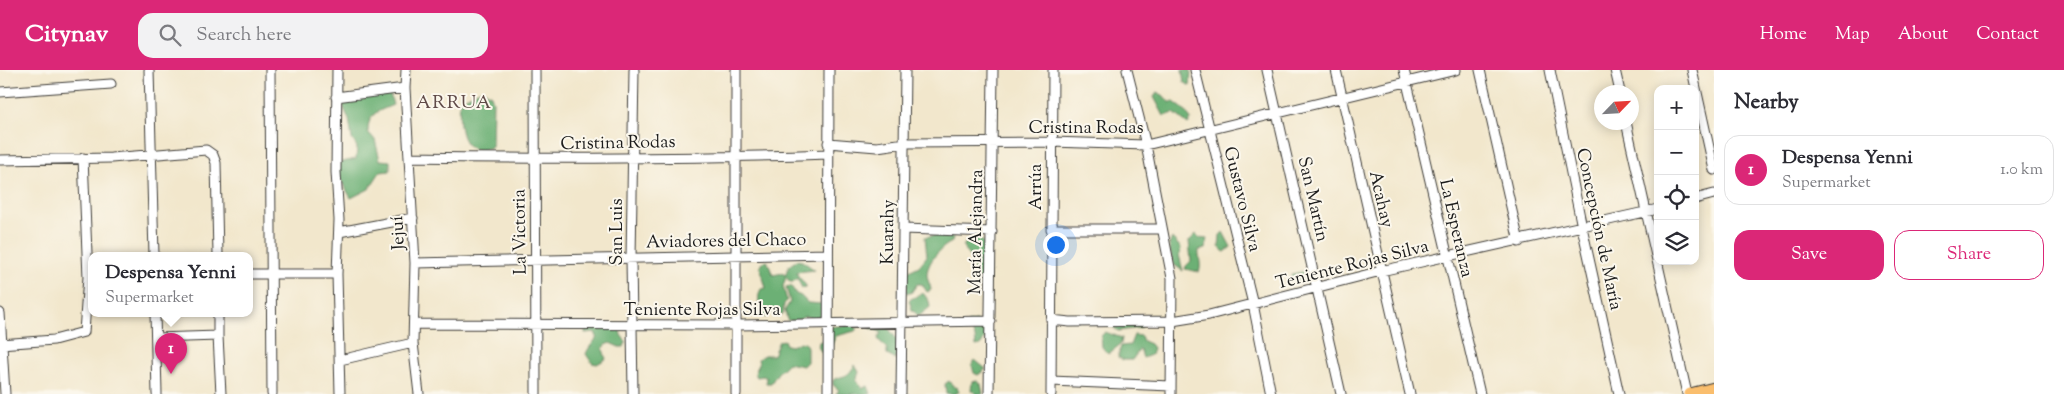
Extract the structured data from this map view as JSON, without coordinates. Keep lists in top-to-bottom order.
{
  "streets": {
    "street": [
      "Cristina Rodas",
      "Arrúa",
      "Gustavo Silva",
      "San Martín",
      "Acahay",
      "La Esperanza",
      "Concepción de María",
      "La Victoria",
      "San Luis",
      "Kuarahy",
      "María Alejandra",
      "Jejuí",
      "Aviadores del Chaco",
      "Teniente Rojas Silva"
    ]
  },
  "crossings": [
    ["Cristina Rodas", "Arrúa"],
    ["Cristina Rodas", "Gustavo Silva"],
    ["Cristina Rodas", "San Martín"],
    ["Cristina Rodas", "Acahay"],
    ["Cristina Rodas", "La Esperanza"],
    ["Cristina Rodas", "La Victoria"],
    ["Cristina Rodas", "San Luis"],
    ["Cristina Rodas", "Kuarahy"],
    ["Cristina Rodas", "María Alejandra"],
    ["Cristina Rodas", "Jejuí"],
    ["Arrúa", "Teniente Rojas Silva"],
    ["Gustavo Silva", "Teniente Rojas Silva"],
    ["San Martín", "Teniente Rojas Silva"],
    ["Acahay", "Teniente Rojas Silva"],
    ["La Esperanza", "Teniente Rojas Silva"],
    ["Concepción de María", "Teniente Rojas Silva"],
    ["La Victoria", "Aviadores del Chaco"],
    ["La Victoria", "Teniente Rojas Silva"],
    ["San Luis", "Aviadores del Chaco"],
    ["San Luis", "Teniente Rojas Silva"],
    ["Kuarahy", "Teniente Rojas Silva"],
    ["María Alejandra", "Teniente Rojas Silva"],
    ["Jejuí", "Aviadores del Chaco"],
    ["Jejuí", "Teniente Rojas Silva"]
  ],
  "districts": ["ARRUA"],
  "north": "top right",
  "page": {
    "header": "Citynav",
    "search": "Search here",
    "nav": [
      "Home",
      "Map",
      "About",
      "Contact"
    ],
    "heading": "Nearby",
    "map_buttons": ["+", "−"],
    "list": [
      {
        "mark": "1",
        "name": "Despensa Yenni",
        "note": "Supermarket",
        "value": "1.0 km"
      }
    ],
    "buttons": ["Save", "Share"],
    "popup": ["Despensa Yenni", "Supermarket"],
    "pins": "1"
  }
}
